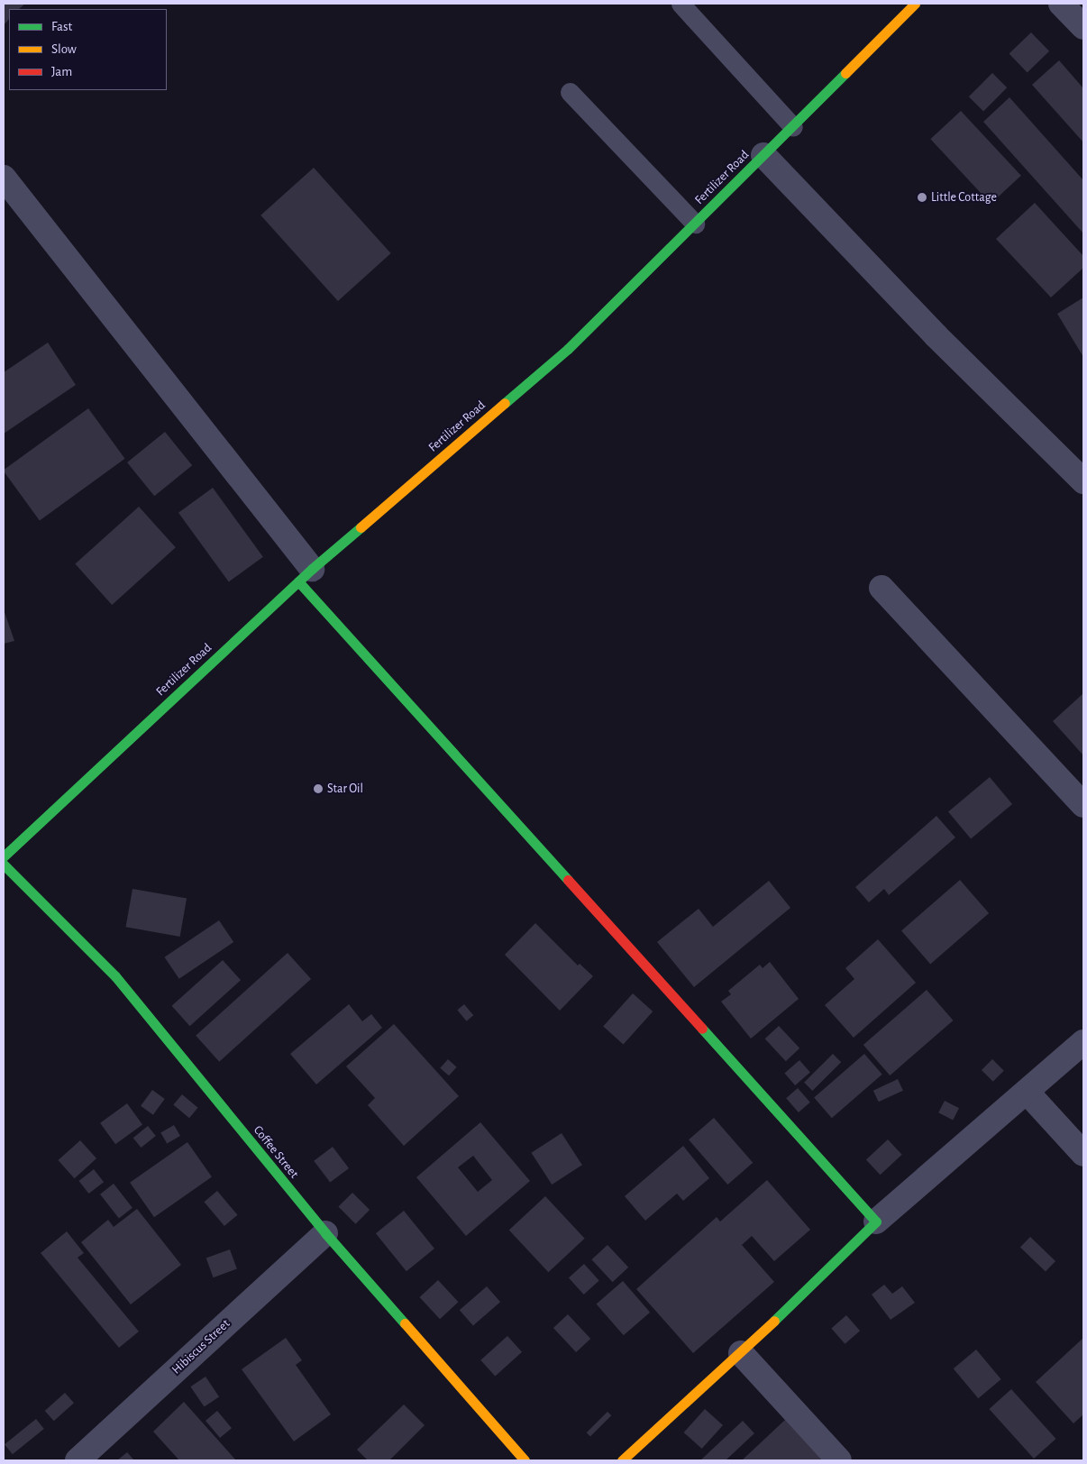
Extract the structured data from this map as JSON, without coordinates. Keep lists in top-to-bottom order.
{
  "streets": {
    "street": ["Fertilizer Road", "Coffee Street", "Hibiscus Street"]
  },
  "crossings": [
    ["Coffee Street", "Hibiscus Street"]
  ],
  "places": ["Little Cottage", "Star Oil"],
  "legend": ["Fast", "Slow", "Jam"]
}
